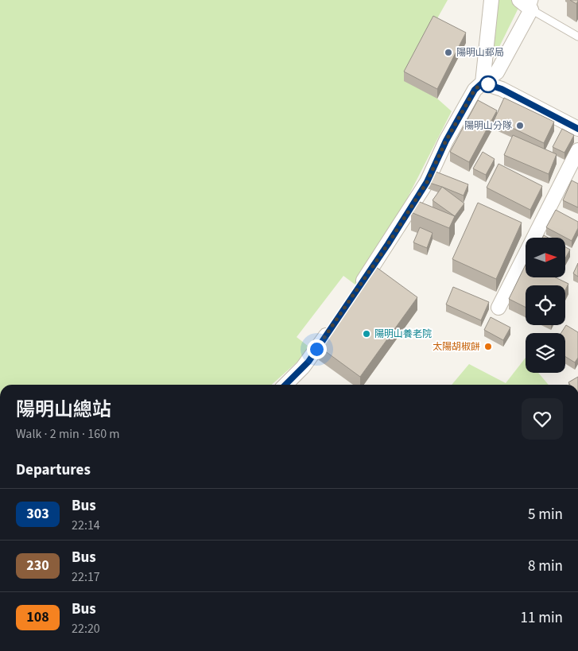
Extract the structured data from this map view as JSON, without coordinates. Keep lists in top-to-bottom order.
{
  "places": [
    "陽明山郵局",
    "陽明山分隊",
    "陽明山養老院",
    "太陽胡椒餅"
  ],
  "lines": ["bus line 303"],
  "north": "right",
  "page": {
    "heading": [
      ["陽明山總站", "Walk · 2 min · 160 m"],
      "Departures"
    ],
    "list": [
      {
        "mark": "303",
        "name": "Bus",
        "note": "22:14",
        "value": "5 min"
      },
      {
        "mark": "230",
        "name": "Bus",
        "note": "22:17",
        "value": "8 min"
      },
      {
        "mark": "108",
        "name": "Bus",
        "note": "22:20",
        "value": "11 min"
      }
    ]
  }
}
